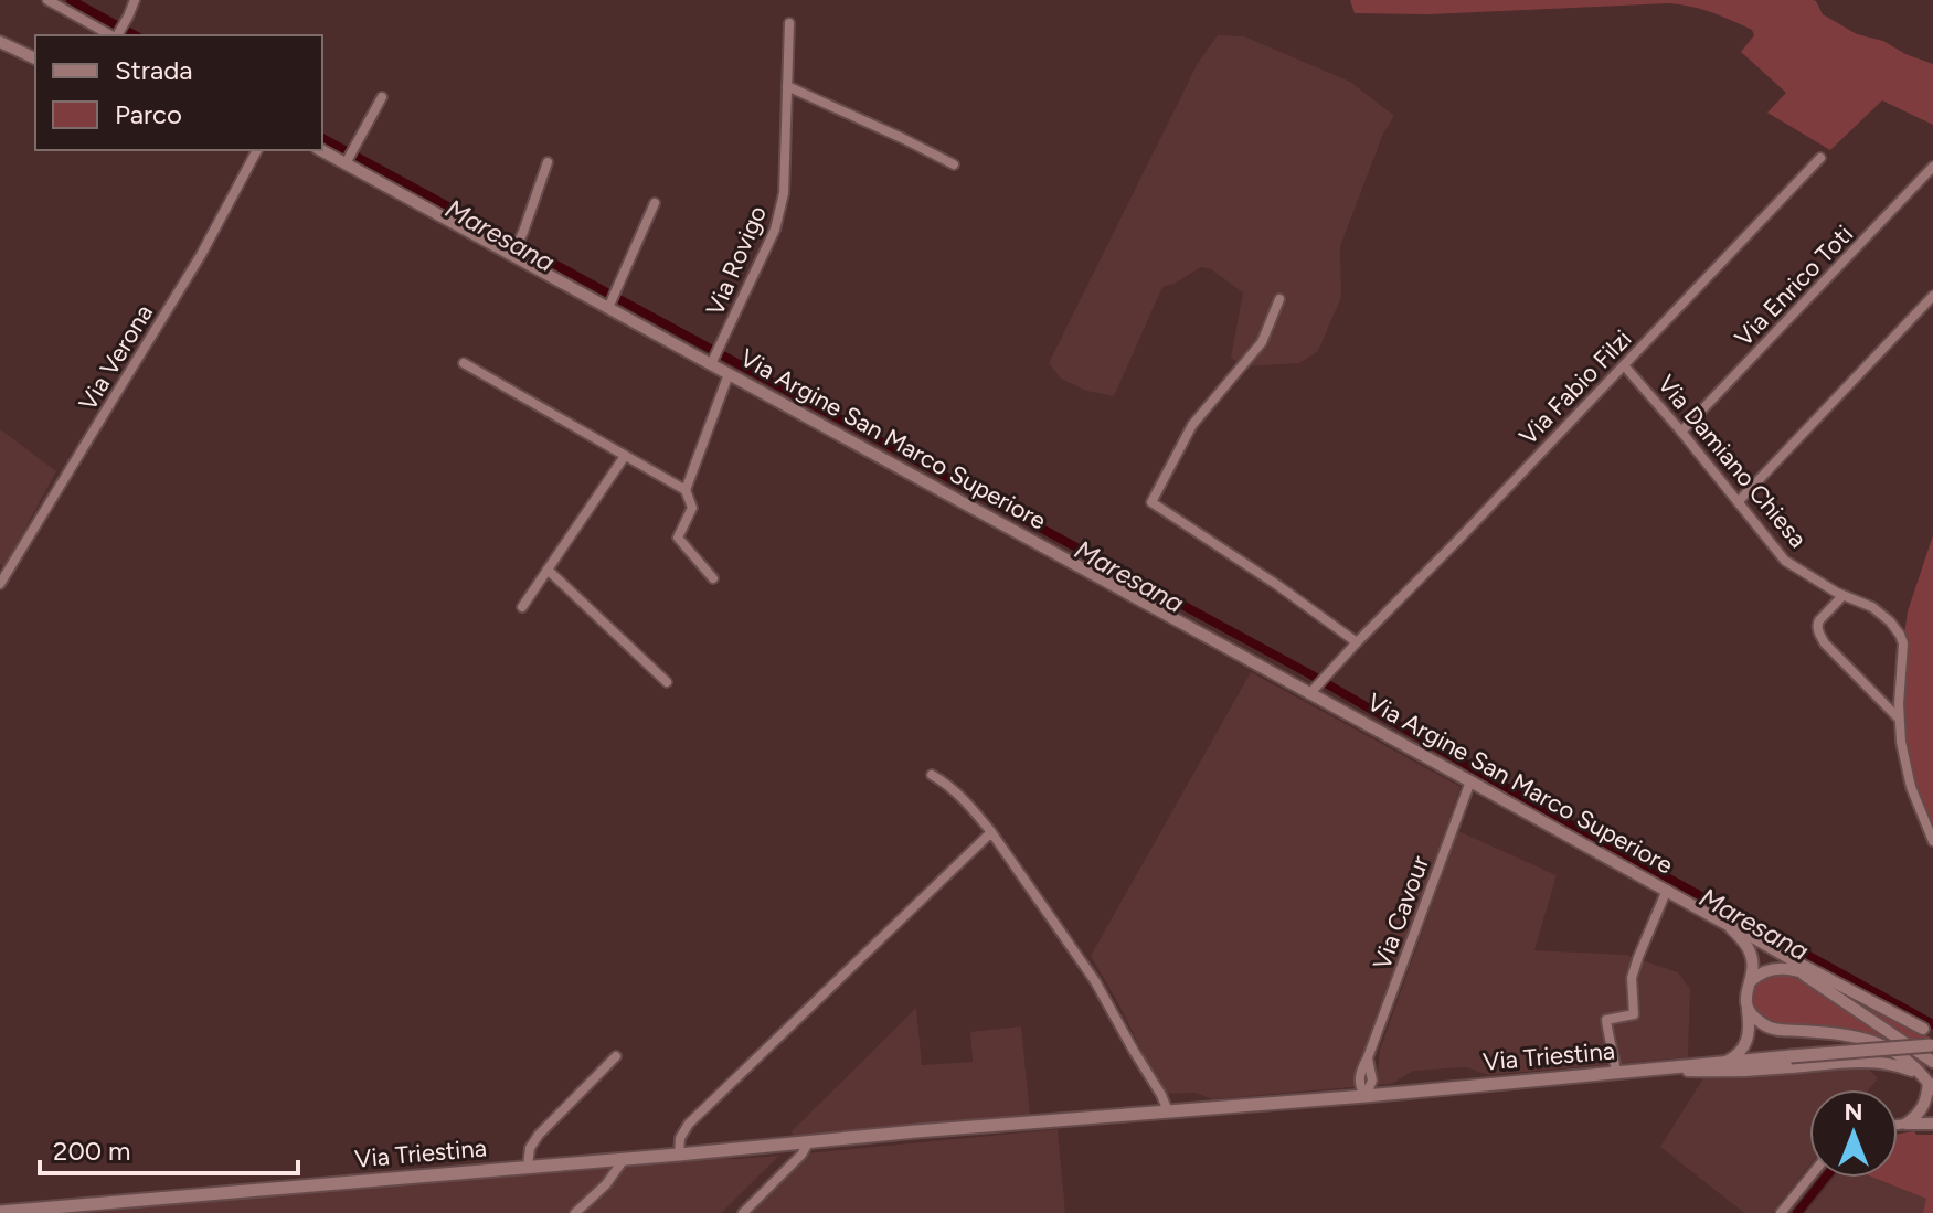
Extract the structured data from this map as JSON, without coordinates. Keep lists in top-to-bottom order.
{
  "streets": {
    "main road": ["Via Triestina"],
    "street": [
      "Via Rovigo",
      "Via Enrico Toti",
      "Via Verona",
      "Via Fabio Filzi",
      "Via Argine San Marco Superiore",
      "Via Damiano Chiesa",
      "Via Cavour"
    ]
  },
  "crossings": [
    ["Via Rovigo", "Via Argine San Marco Superiore"],
    ["Via Enrico Toti", "Via Damiano Chiesa"],
    ["Via Fabio Filzi", "Via Argine San Marco Superiore"],
    ["Via Fabio Filzi", "Via Damiano Chiesa"],
    ["Via Argine San Marco Superiore", "Via Cavour"],
    ["Via Cavour", "Via Triestina"]
  ],
  "water": ["Maresana"],
  "legend": ["Strada", "Parco"],
  "scale_bar": "200 m",
  "north": "top"
}
